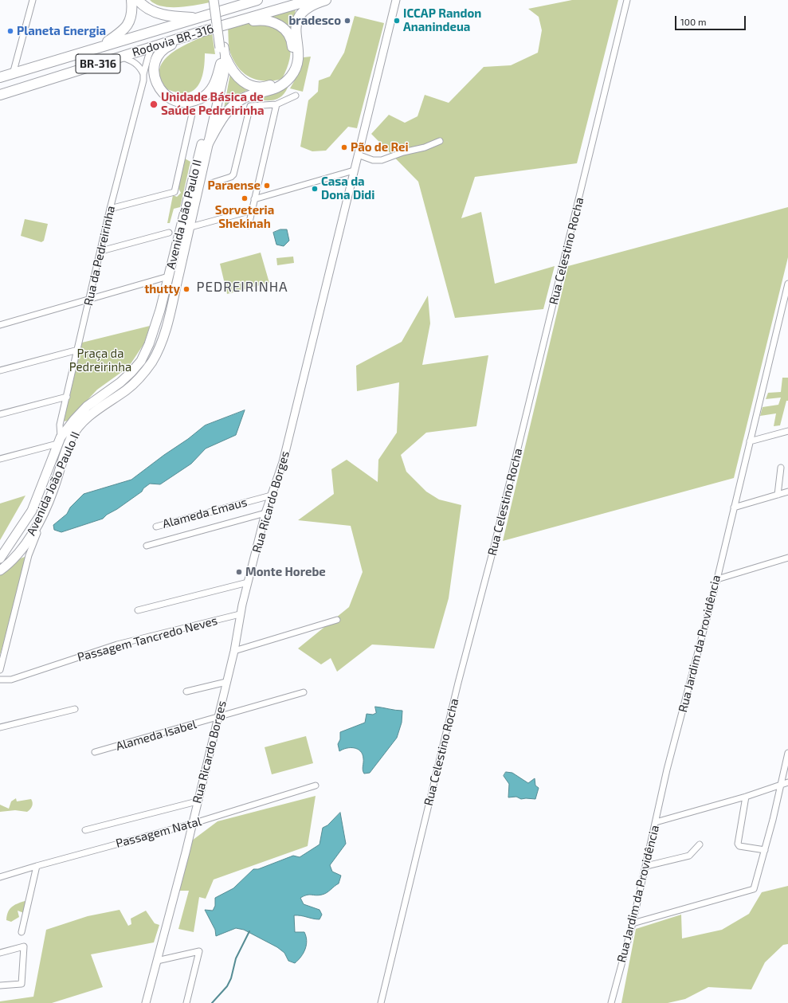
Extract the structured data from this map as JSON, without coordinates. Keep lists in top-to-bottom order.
{
  "streets": {
    "highway": ["Rodovia BR-316", "BR-316"],
    "main road": ["Avenida João Paulo II"],
    "street": [
      "Rua Celestino Rocha",
      "Rua da Pedreirinha",
      "Rua Ricardo Borges",
      "Alameda Emaus",
      "Passagem Tancredo Neves",
      "Rua Jardim da Providência",
      "Alameda Isabel",
      "Passagem Natal"
    ]
  },
  "crossings": [
    ["Rodovia BR-316", "Rua da Pedreirinha"],
    ["Avenida João Paulo II", "Rua da Pedreirinha"],
    ["Rua Ricardo Borges", "Alameda Emaus"],
    ["Rua Ricardo Borges", "Passagem Tancredo Neves"],
    ["Rua Ricardo Borges", "Alameda Isabel"],
    ["Rua Ricardo Borges", "Passagem Natal"]
  ],
  "districts": ["PEDREIRINHA"],
  "parks": ["Praça da Pedreirinha"],
  "places": [
    "bradesco",
    "ICCAP Randon Ananindeua",
    "Planeta Energia",
    "Unidade Básica de Saúde Pedreirinha",
    "Pão de Rei",
    "Paraense",
    "Casa da Dona Didi",
    "Sorveteria Shekinah",
    "thutty",
    "Monte Horebe"
  ],
  "scale_bar": "100 m"
}
